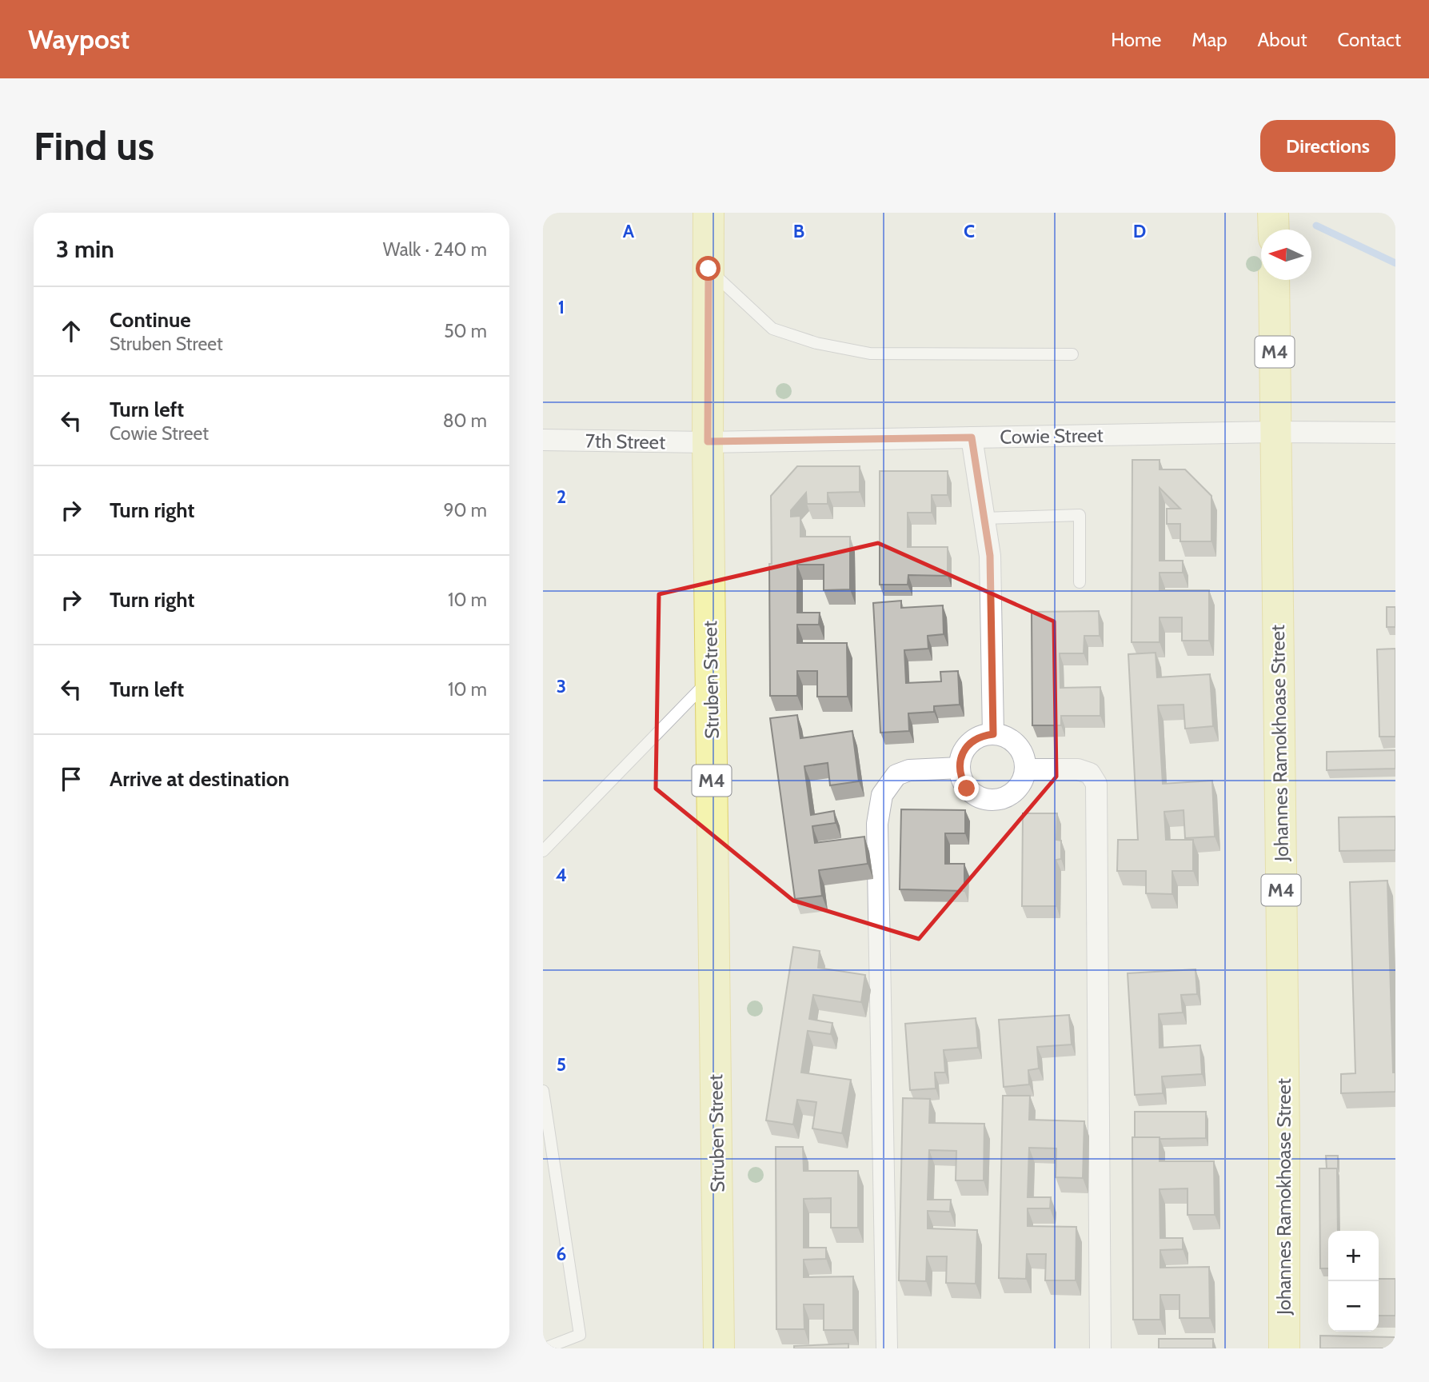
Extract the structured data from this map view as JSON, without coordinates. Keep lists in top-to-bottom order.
{
  "streets": {
    "main road": ["M4", "Struben Street", "Johannes Ramokhoase Street"],
    "street": ["Cowie Street", "7th Street"]
  },
  "crossings": [
    ["Cowie Street", "7th Street"],
    ["Cowie Street", "Struben Street"],
    ["Cowie Street", "Johannes Ramokhoase Street"],
    ["7th Street", "Struben Street"]
  ],
  "north": "left",
  "page": {
    "header": "Waypost",
    "nav": [
      "Home",
      "Map",
      "About",
      "Contact"
    ],
    "buttons": "Directions",
    "title": "Find us",
    "heading": ["3 min", "Walk · 240 m"],
    "list": [
      ["Continue", "Struben Street", "50 m"],
      ["Turn left", "Cowie Street", "80 m"],
      ["Turn right", "90 m"],
      ["Turn right", "10 m"],
      ["Turn left", "10 m"],
      "Arrive at destination"
    ],
    "map_buttons": ["+", "−"]
  },
  "grid": {
    "columns": [
      "A",
      "B",
      "C",
      "D"
    ],
    "rows": [
      "1",
      "2",
      "3",
      "4",
      "5",
      "6"
    ]
  }
}
